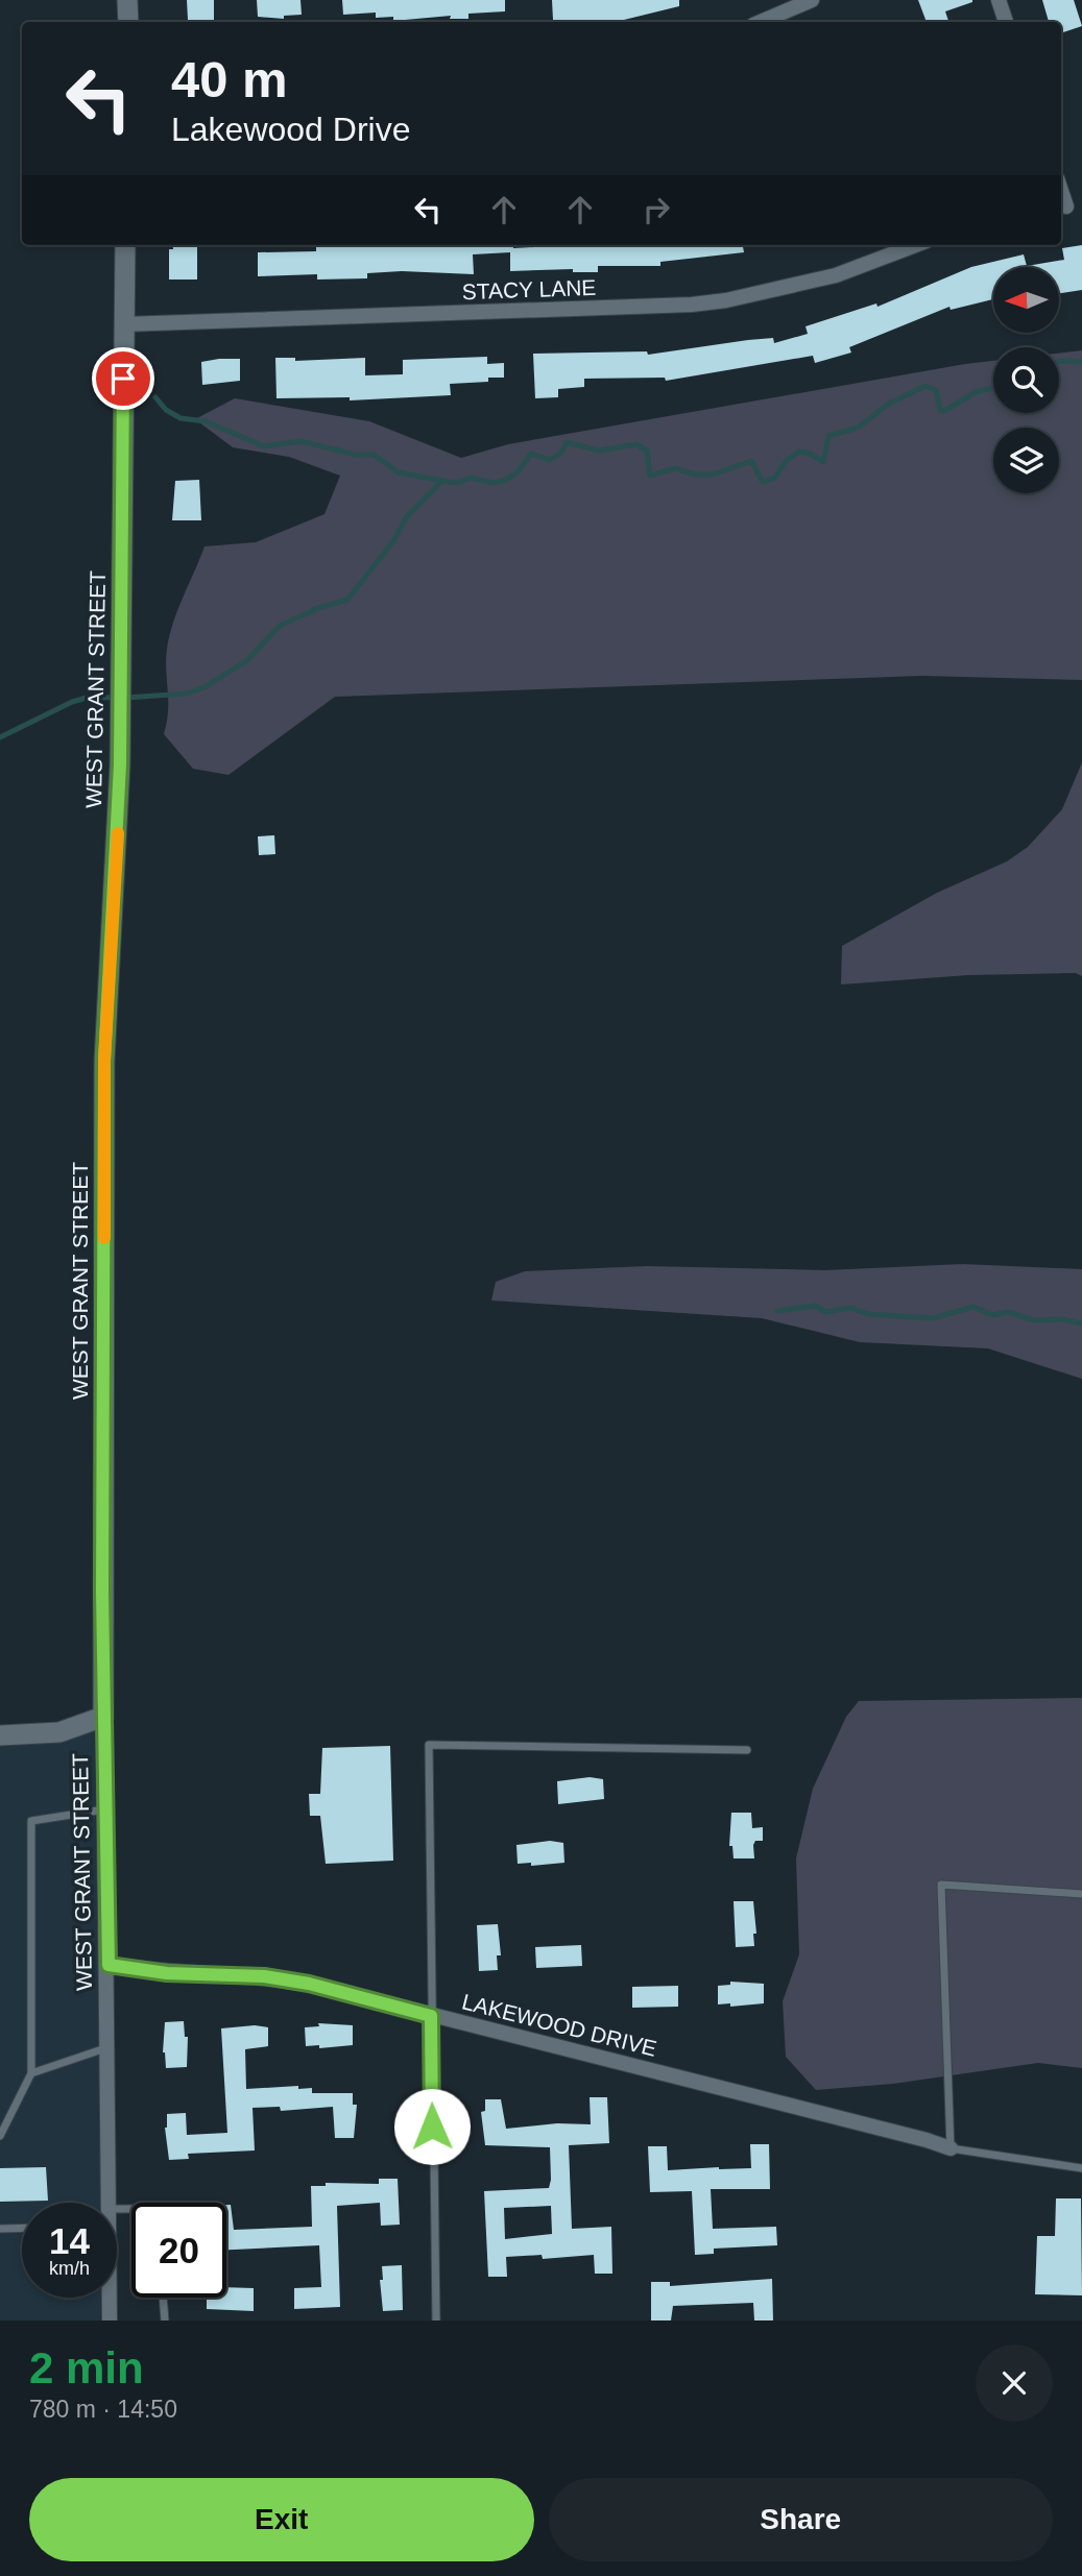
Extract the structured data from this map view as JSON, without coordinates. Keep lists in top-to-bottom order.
{
  "streets": {
    "main road": ["WEST GRANT STREET"],
    "street": ["STACY LANE", "LAKEWOOD DRIVE"]
  },
  "crossings": [
    ["STACY LANE", "WEST GRANT STREET"],
    ["WEST GRANT STREET", "LAKEWOOD DRIVE"]
  ],
  "north": "left",
  "page": {
    "turn": ["40 m", "Lakewood Drive"],
    "speed": "14 km/h",
    "limit": "20",
    "heading": ["2 min", "780 m · 14:50"],
    "buttons": ["Exit", "Share"]
  }
}
